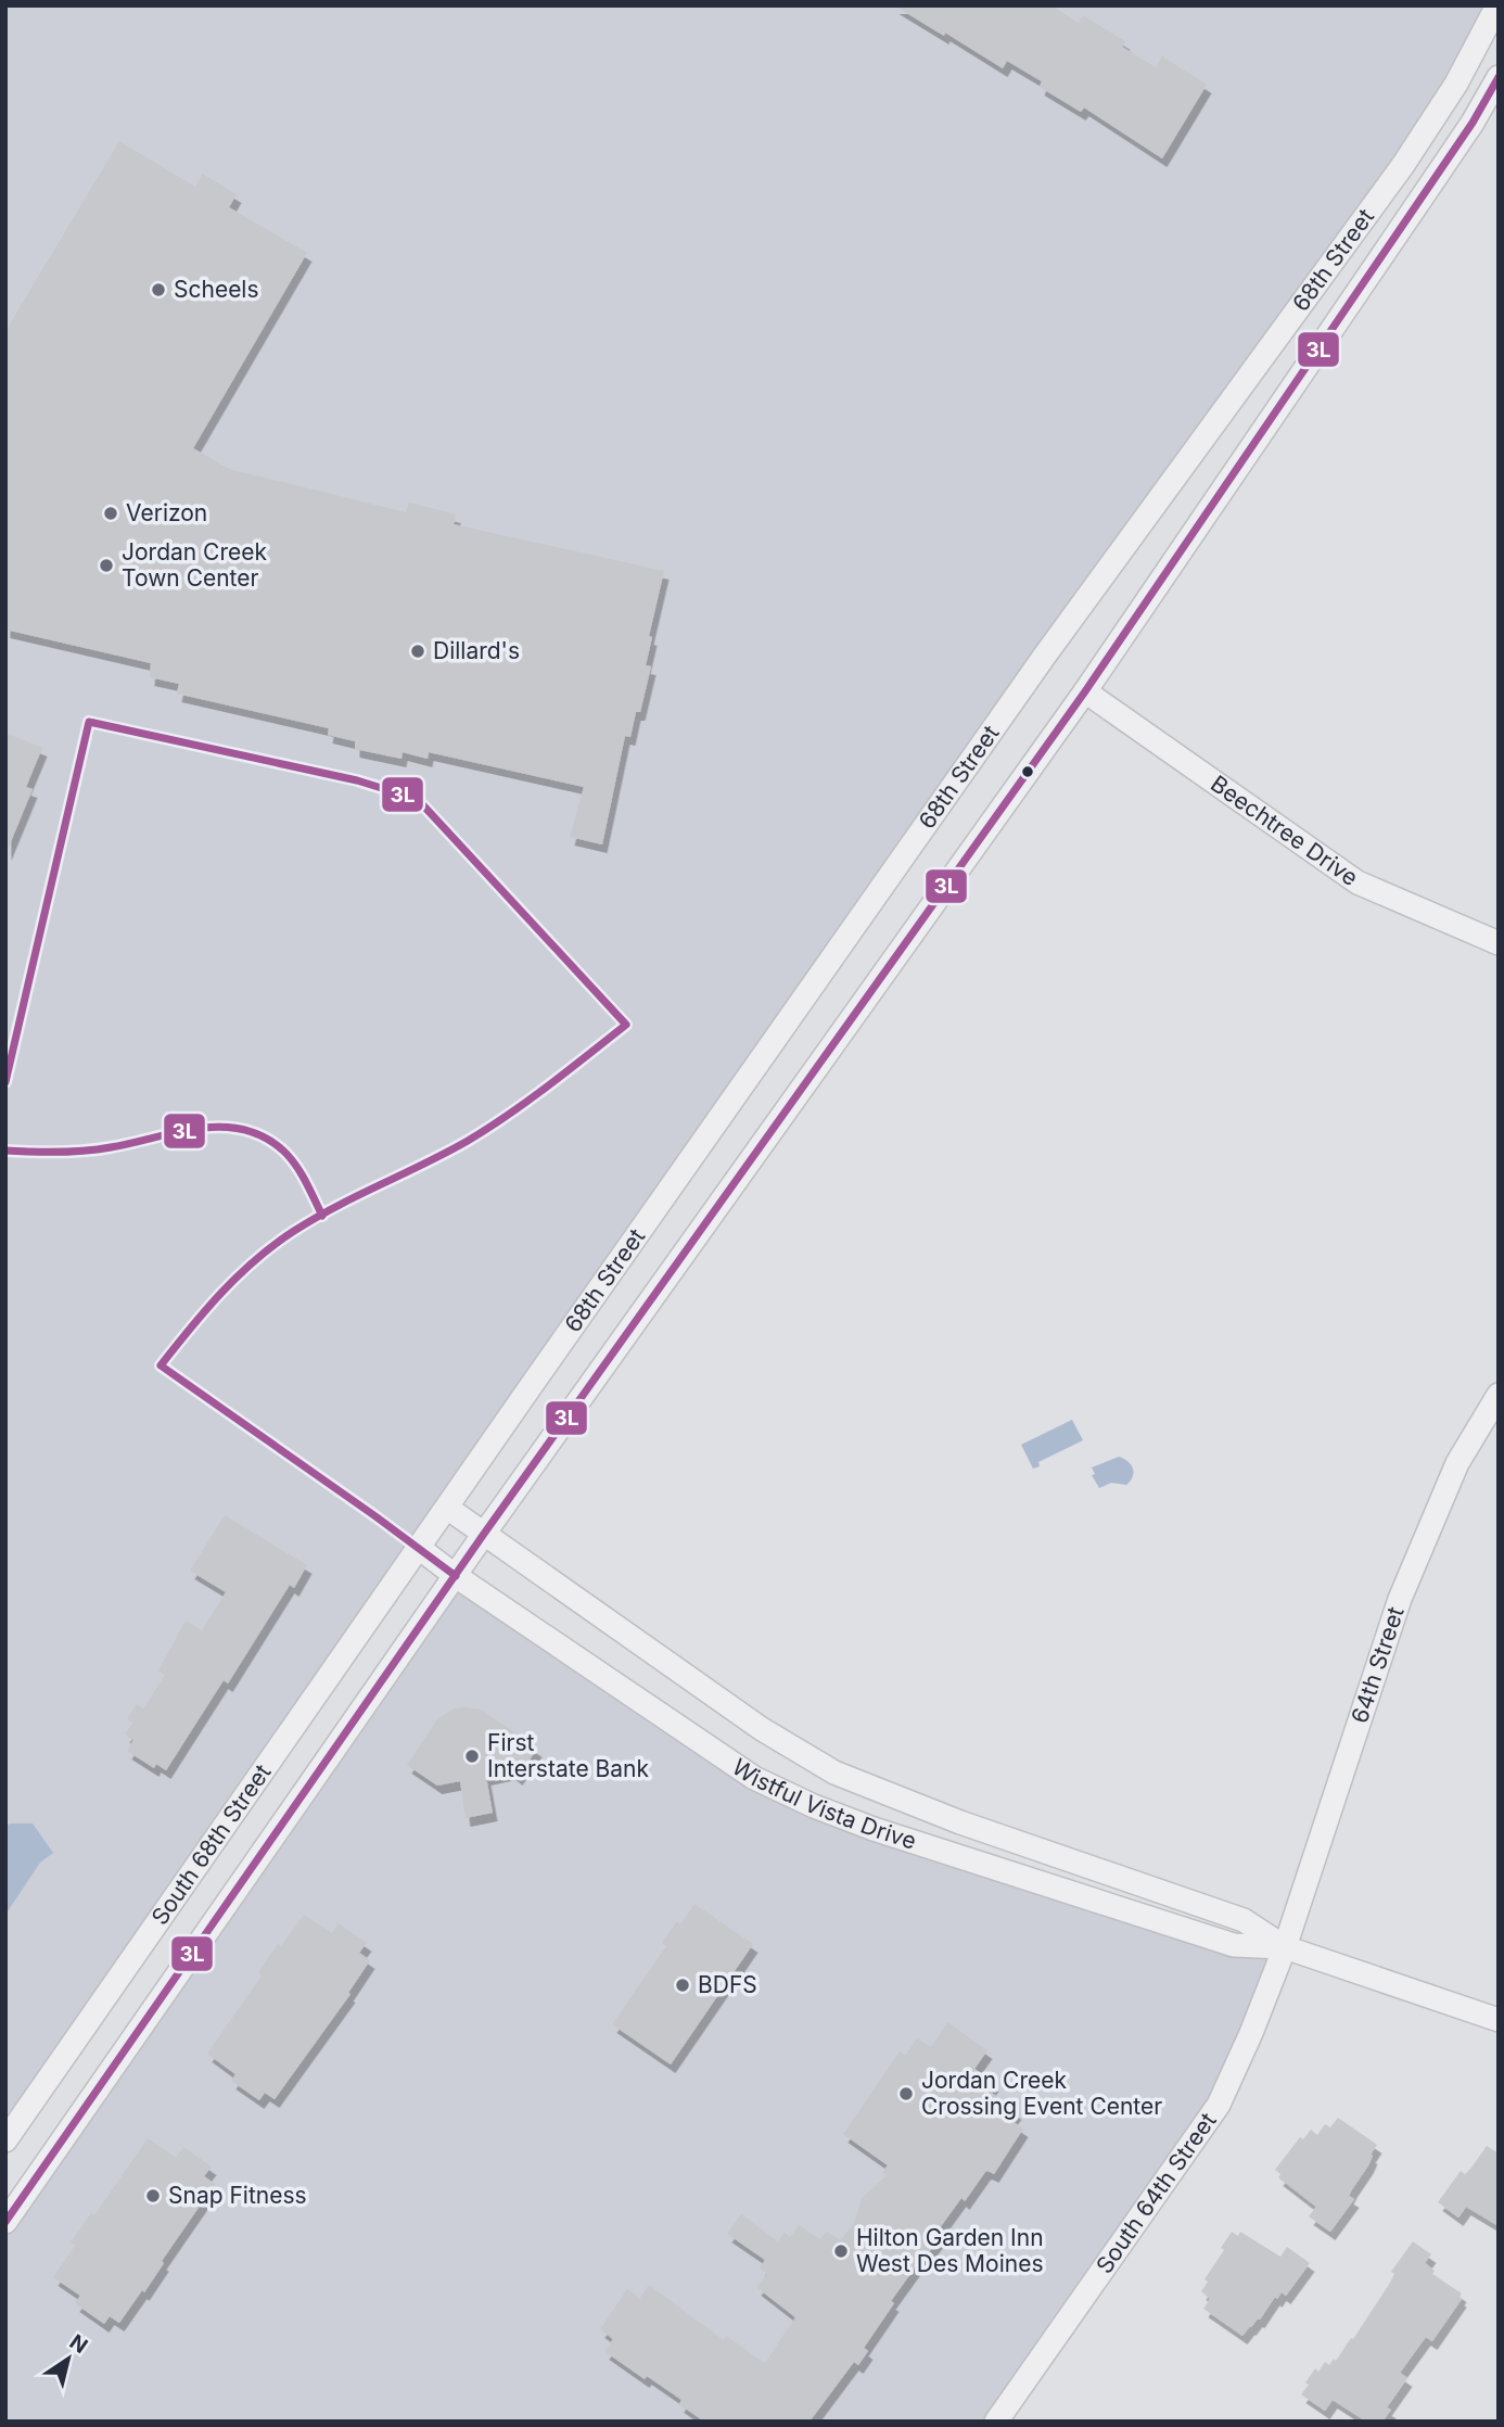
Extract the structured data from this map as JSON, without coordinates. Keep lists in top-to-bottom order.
{
  "streets": {
    "street": [
      "68th Street",
      "Beechtree Drive",
      "64th Street",
      "Wistful Vista Drive",
      "South 68th Street",
      "South 64th Street"
    ]
  },
  "crossings": [
    ["68th Street", "Beechtree Drive"],
    ["68th Street", "Wistful Vista Drive"],
    ["68th Street", "South 68th Street"],
    ["64th Street", "Wistful Vista Drive"],
    ["64th Street", "South 64th Street"],
    ["Wistful Vista Drive", "South 68th Street"],
    ["Wistful Vista Drive", "South 64th Street"]
  ],
  "places": [
    "Scheels",
    "Verizon",
    "Jordan Creek Town Center",
    "Dillard's",
    "First Interstate Bank",
    "BDFS",
    "Jordan Creek Crossing Event Center",
    "Snap Fitness",
    "Hilton Garden Inn West Des Moines"
  ],
  "lines": ["transit line 3L"],
  "north": "top right"
}
